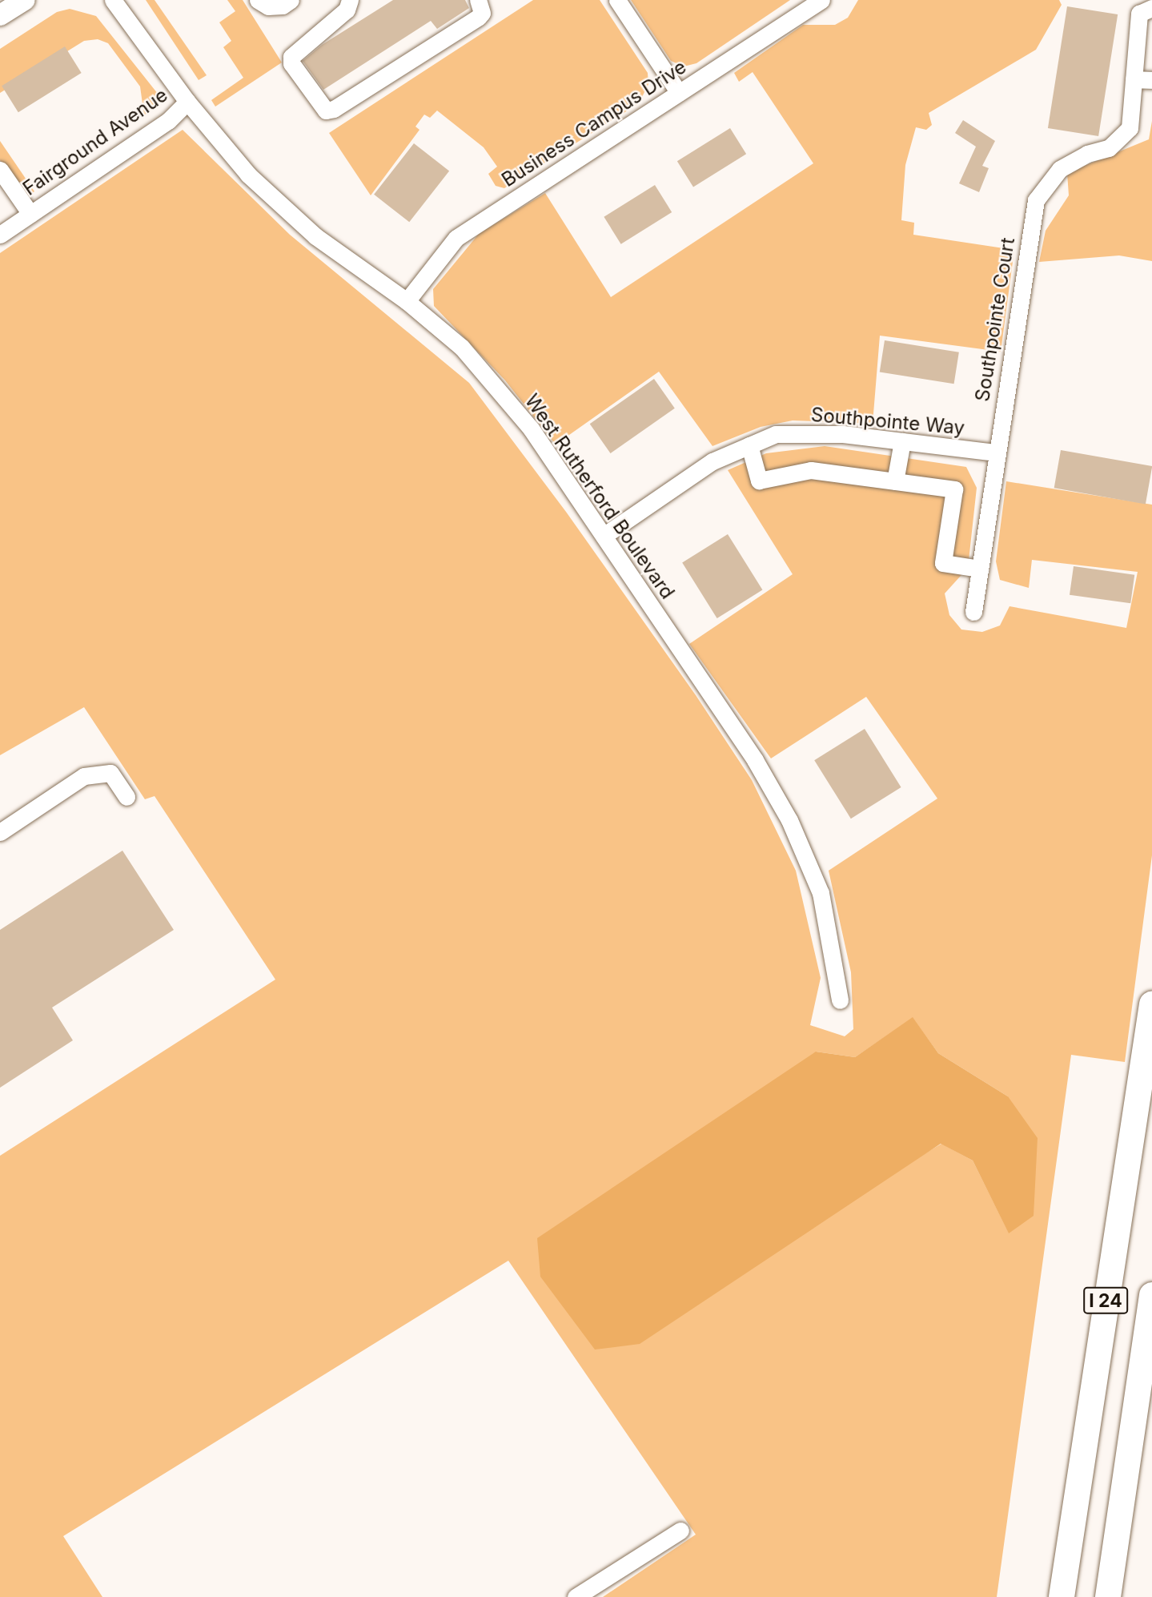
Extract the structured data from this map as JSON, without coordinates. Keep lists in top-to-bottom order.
{
  "streets": {
    "highway": ["I 24"],
    "street": [
      "Business Campus Drive",
      "Fairground Avenue",
      "Southpointe Court",
      "Southpointe Way",
      "West Rutherford Boulevard"
    ]
  },
  "crossings": [
    ["Business Campus Drive", "West Rutherford Boulevard"],
    ["Fairground Avenue", "West Rutherford Boulevard"],
    ["Southpointe Court", "Southpointe Way"],
    ["Southpointe Way", "West Rutherford Boulevard"]
  ]
}
